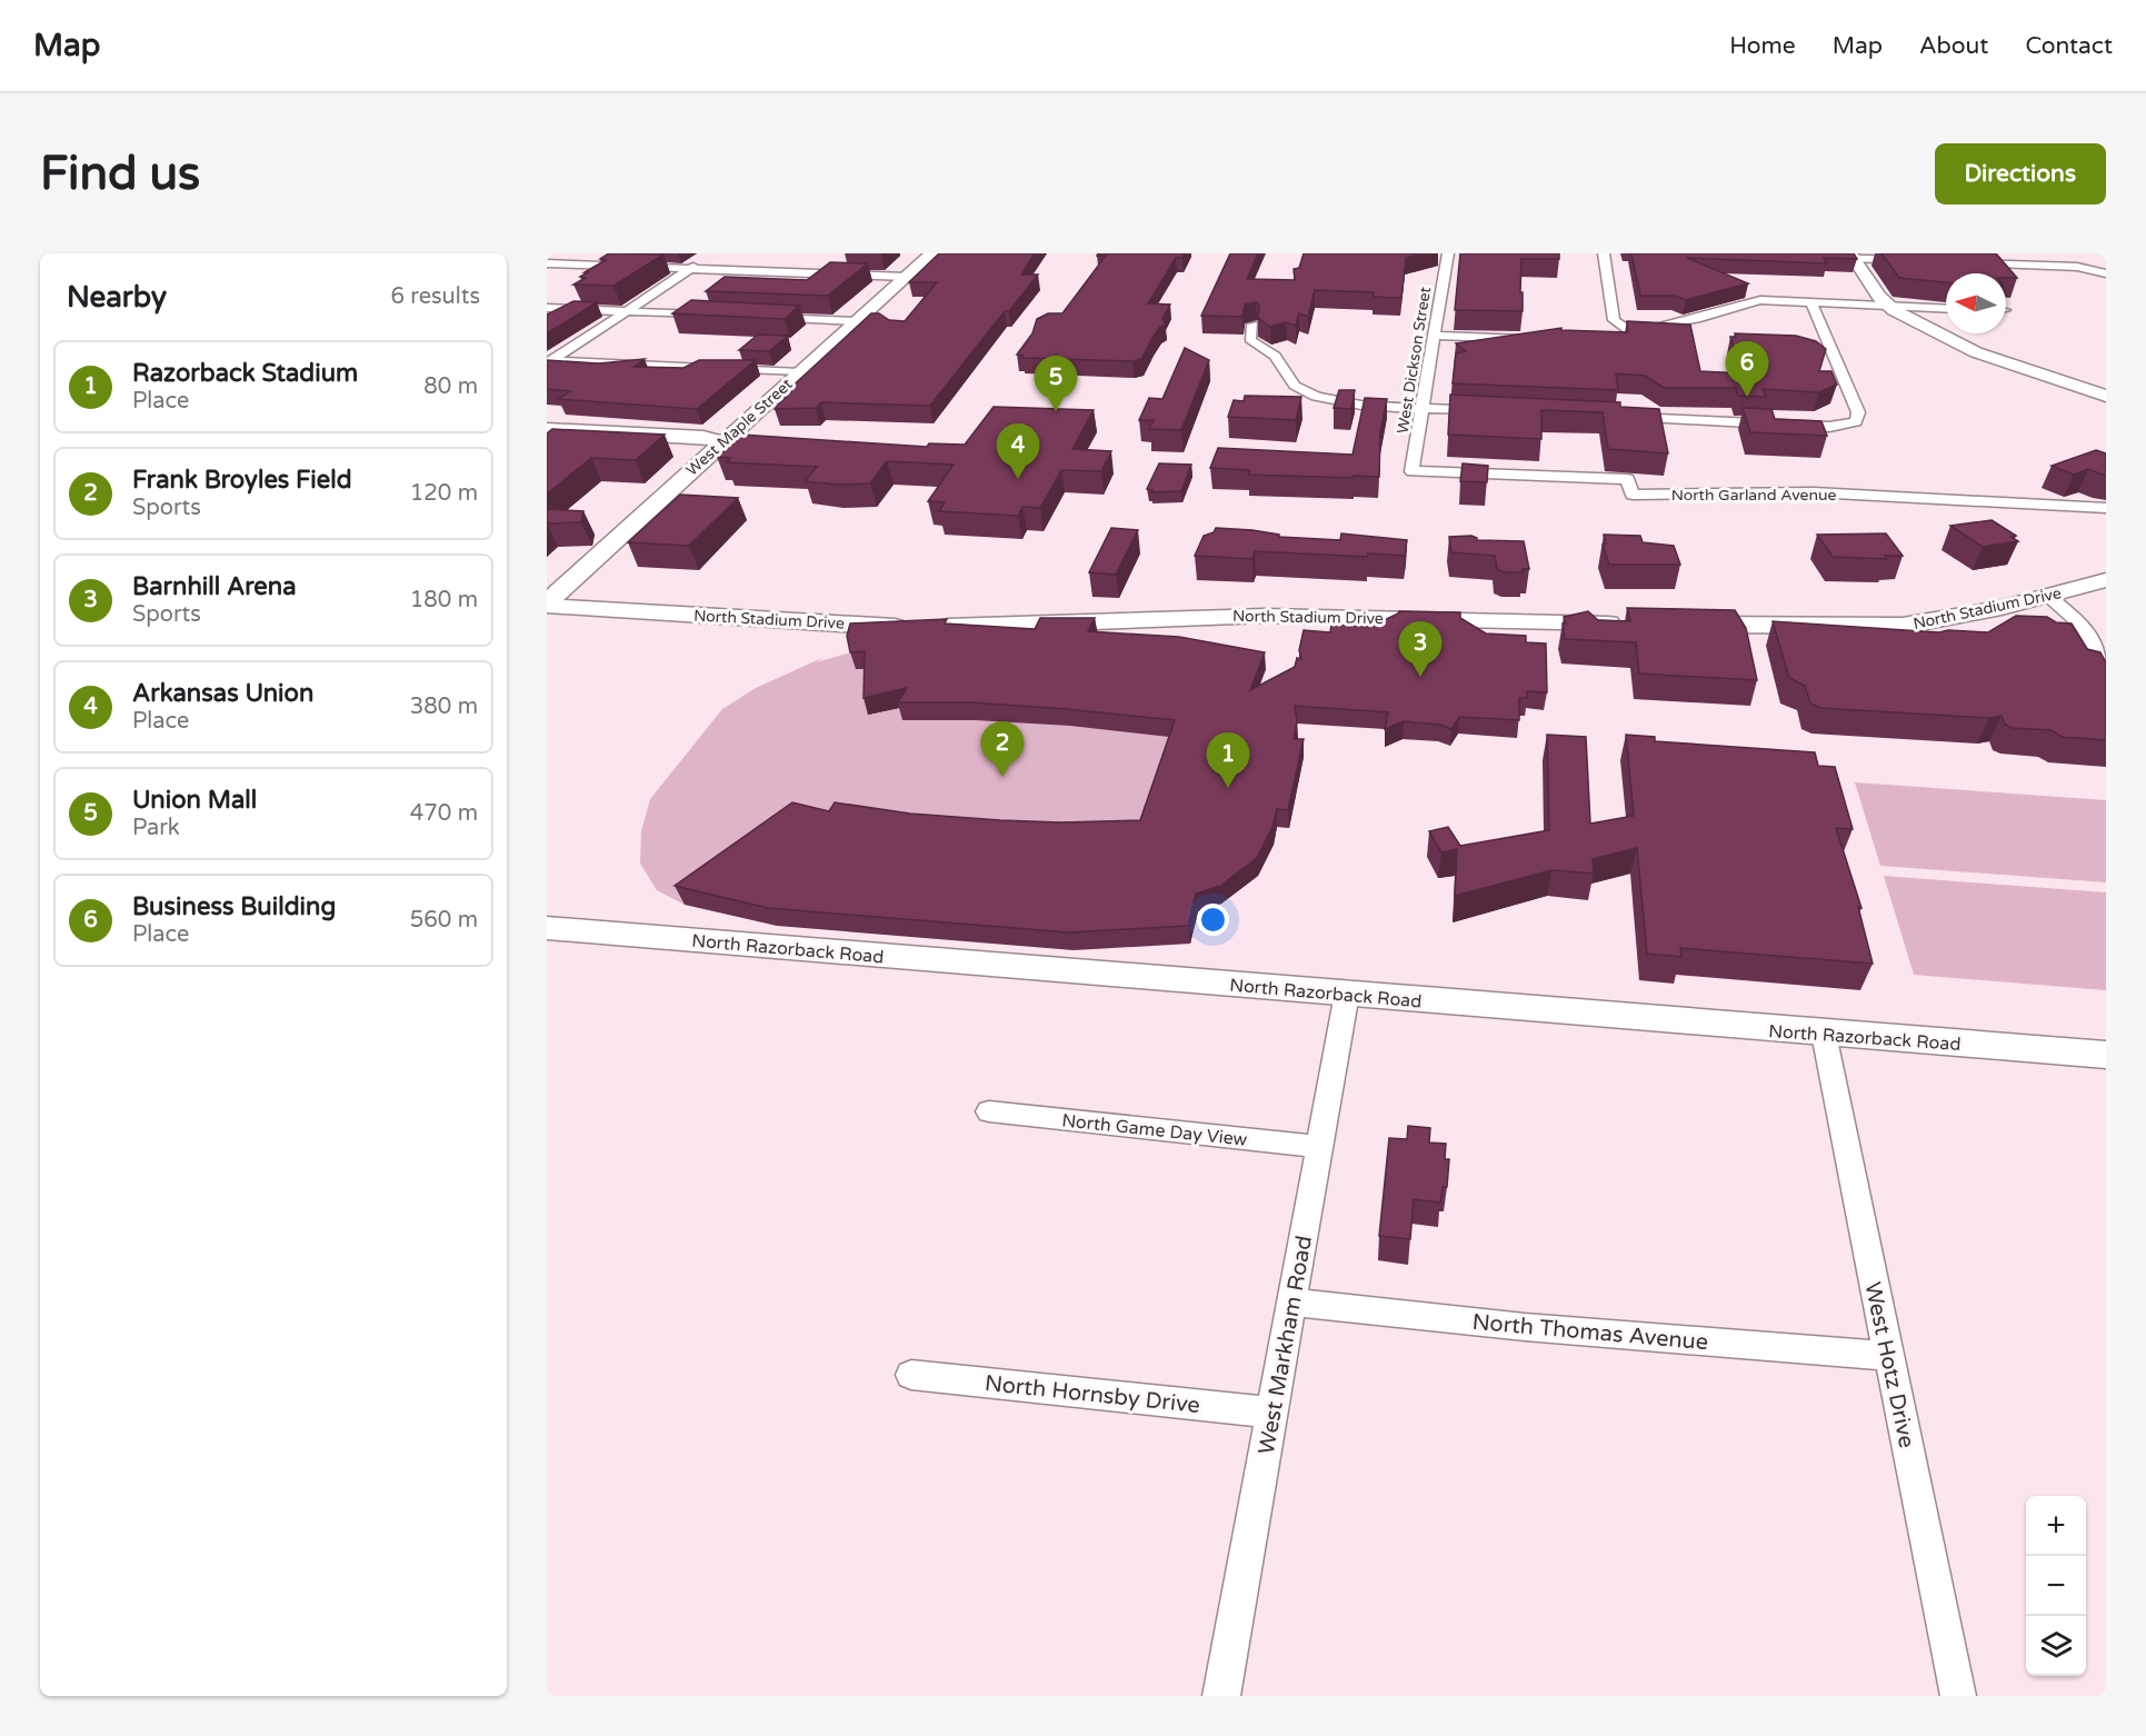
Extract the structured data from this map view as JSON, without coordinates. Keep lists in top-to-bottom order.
{
  "streets": {
    "street": [
      "West Dickson Street",
      "West Maple Street",
      "North Garland Avenue",
      "North Stadium Drive",
      "North Razorback Road",
      "North Game Day View",
      "North Thomas Avenue",
      "West Markham Road",
      "West Hotz Drive",
      "North Hornsby Drive"
    ]
  },
  "crossings": [
    ["West Dickson Street", "North Garland Avenue"],
    ["West Maple Street", "North Stadium Drive"],
    ["North Razorback Road", "West Markham Road"],
    ["North Razorback Road", "West Hotz Drive"],
    ["North Game Day View", "West Markham Road"],
    ["North Thomas Avenue", "West Markham Road"],
    ["North Thomas Avenue", "West Hotz Drive"],
    ["West Markham Road", "North Hornsby Drive"]
  ],
  "north": "left",
  "page": {
    "header": "Map",
    "nav": [
      "Home",
      "Map",
      "About",
      "Contact"
    ],
    "buttons": "Directions",
    "title": "Find us",
    "heading": ["Nearby", "6 results"],
    "list": [
      {
        "mark": "1",
        "name": "Razorback Stadium",
        "note": "Place",
        "value": "80 m"
      },
      {
        "mark": "2",
        "name": "Frank Broyles Field",
        "note": "Sports",
        "value": "120 m"
      },
      {
        "mark": "3",
        "name": "Barnhill Arena",
        "note": "Sports",
        "value": "180 m"
      },
      {
        "mark": "4",
        "name": "Arkansas Union",
        "note": "Place",
        "value": "380 m"
      },
      {
        "mark": "5",
        "name": "Union Mall",
        "note": "Park",
        "value": "470 m"
      },
      {
        "mark": "6",
        "name": "Business Building",
        "note": "Place",
        "value": "560 m"
      }
    ],
    "pins": [
      "6",
      "5",
      "4",
      "3",
      "2",
      "1"
    ],
    "map_buttons": ["+", "−"]
  }
}
